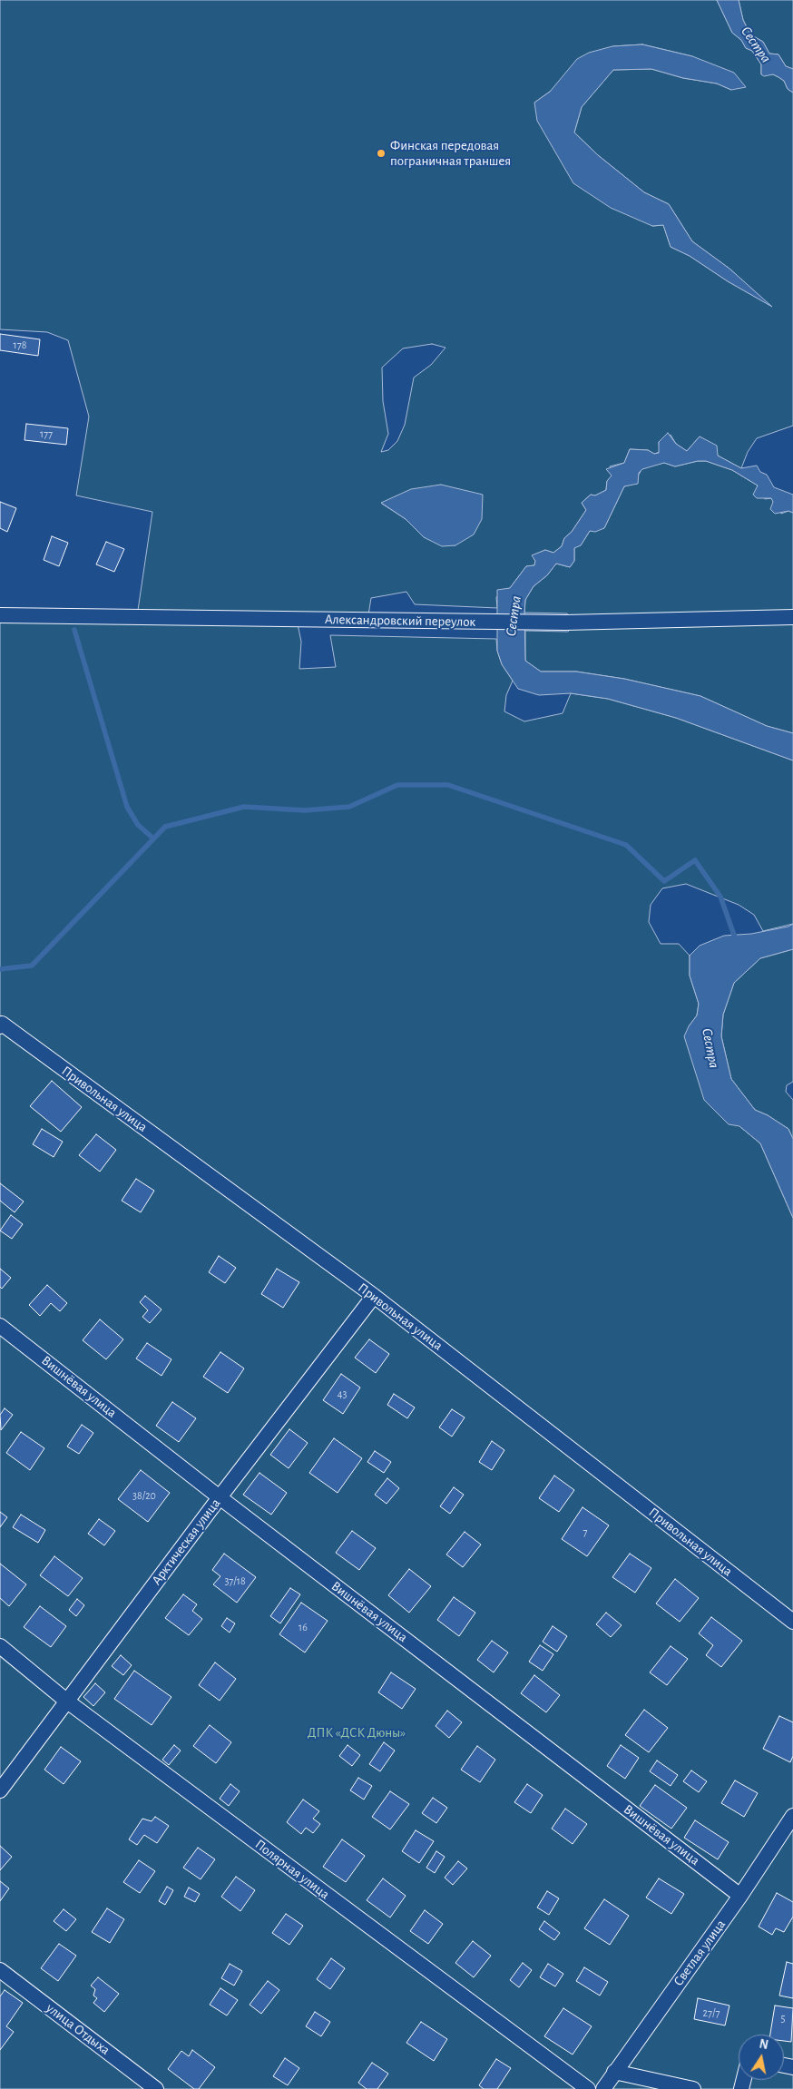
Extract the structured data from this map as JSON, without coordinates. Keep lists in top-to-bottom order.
{
  "streets": {
    "street": [
      "Александровский переулок",
      "Привольная улица",
      "Вишнёвая улица",
      "Арктическая улица",
      "Полярная улица",
      "Светлая улица",
      "улица Отдыха"
    ]
  },
  "crossings": [
    ["Привольная улица", "Арктическая улица"],
    ["Вишнёвая улица", "Арктическая улица"],
    ["Вишнёвая улица", "Светлая улица"],
    ["Арктическая улица", "Полярная улица"]
  ],
  "water": ["Сестра"],
  "parks": ["ДПК «ДСК Дюны»"],
  "places": ["Финская передовая пограничная траншея"],
  "house_numbers": [
    "178",
    "177",
    "43",
    "38/20",
    "7",
    "37/18",
    "16",
    "27/7",
    "5"
  ],
  "north": "top"
}
